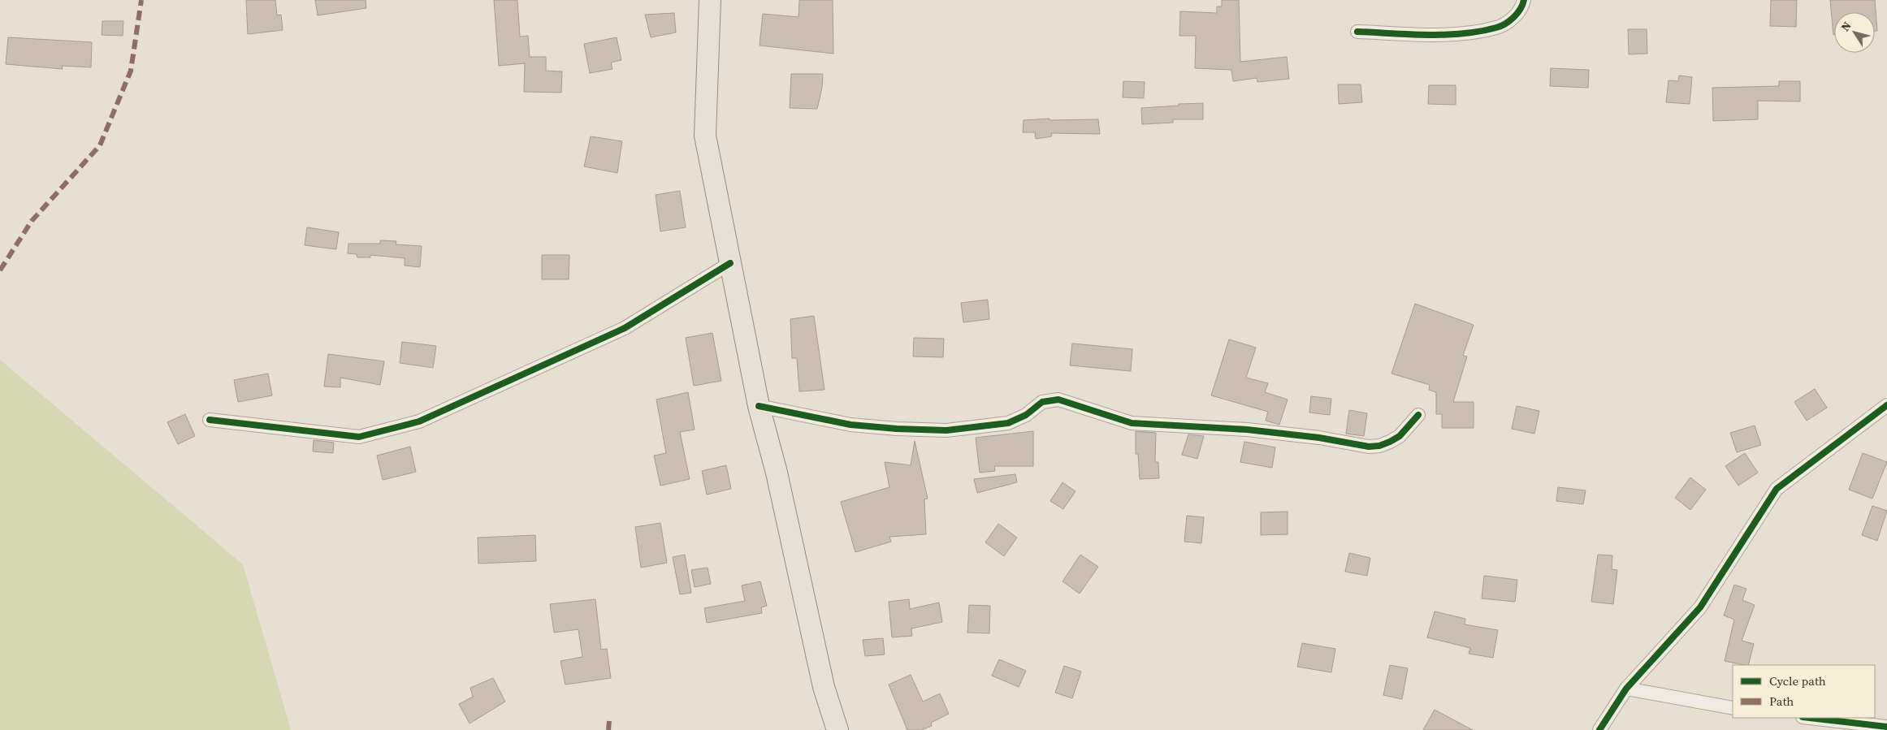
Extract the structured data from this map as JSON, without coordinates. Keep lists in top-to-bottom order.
{
  "legend": ["Cycle path", "Path"],
  "north": "top left"
}
